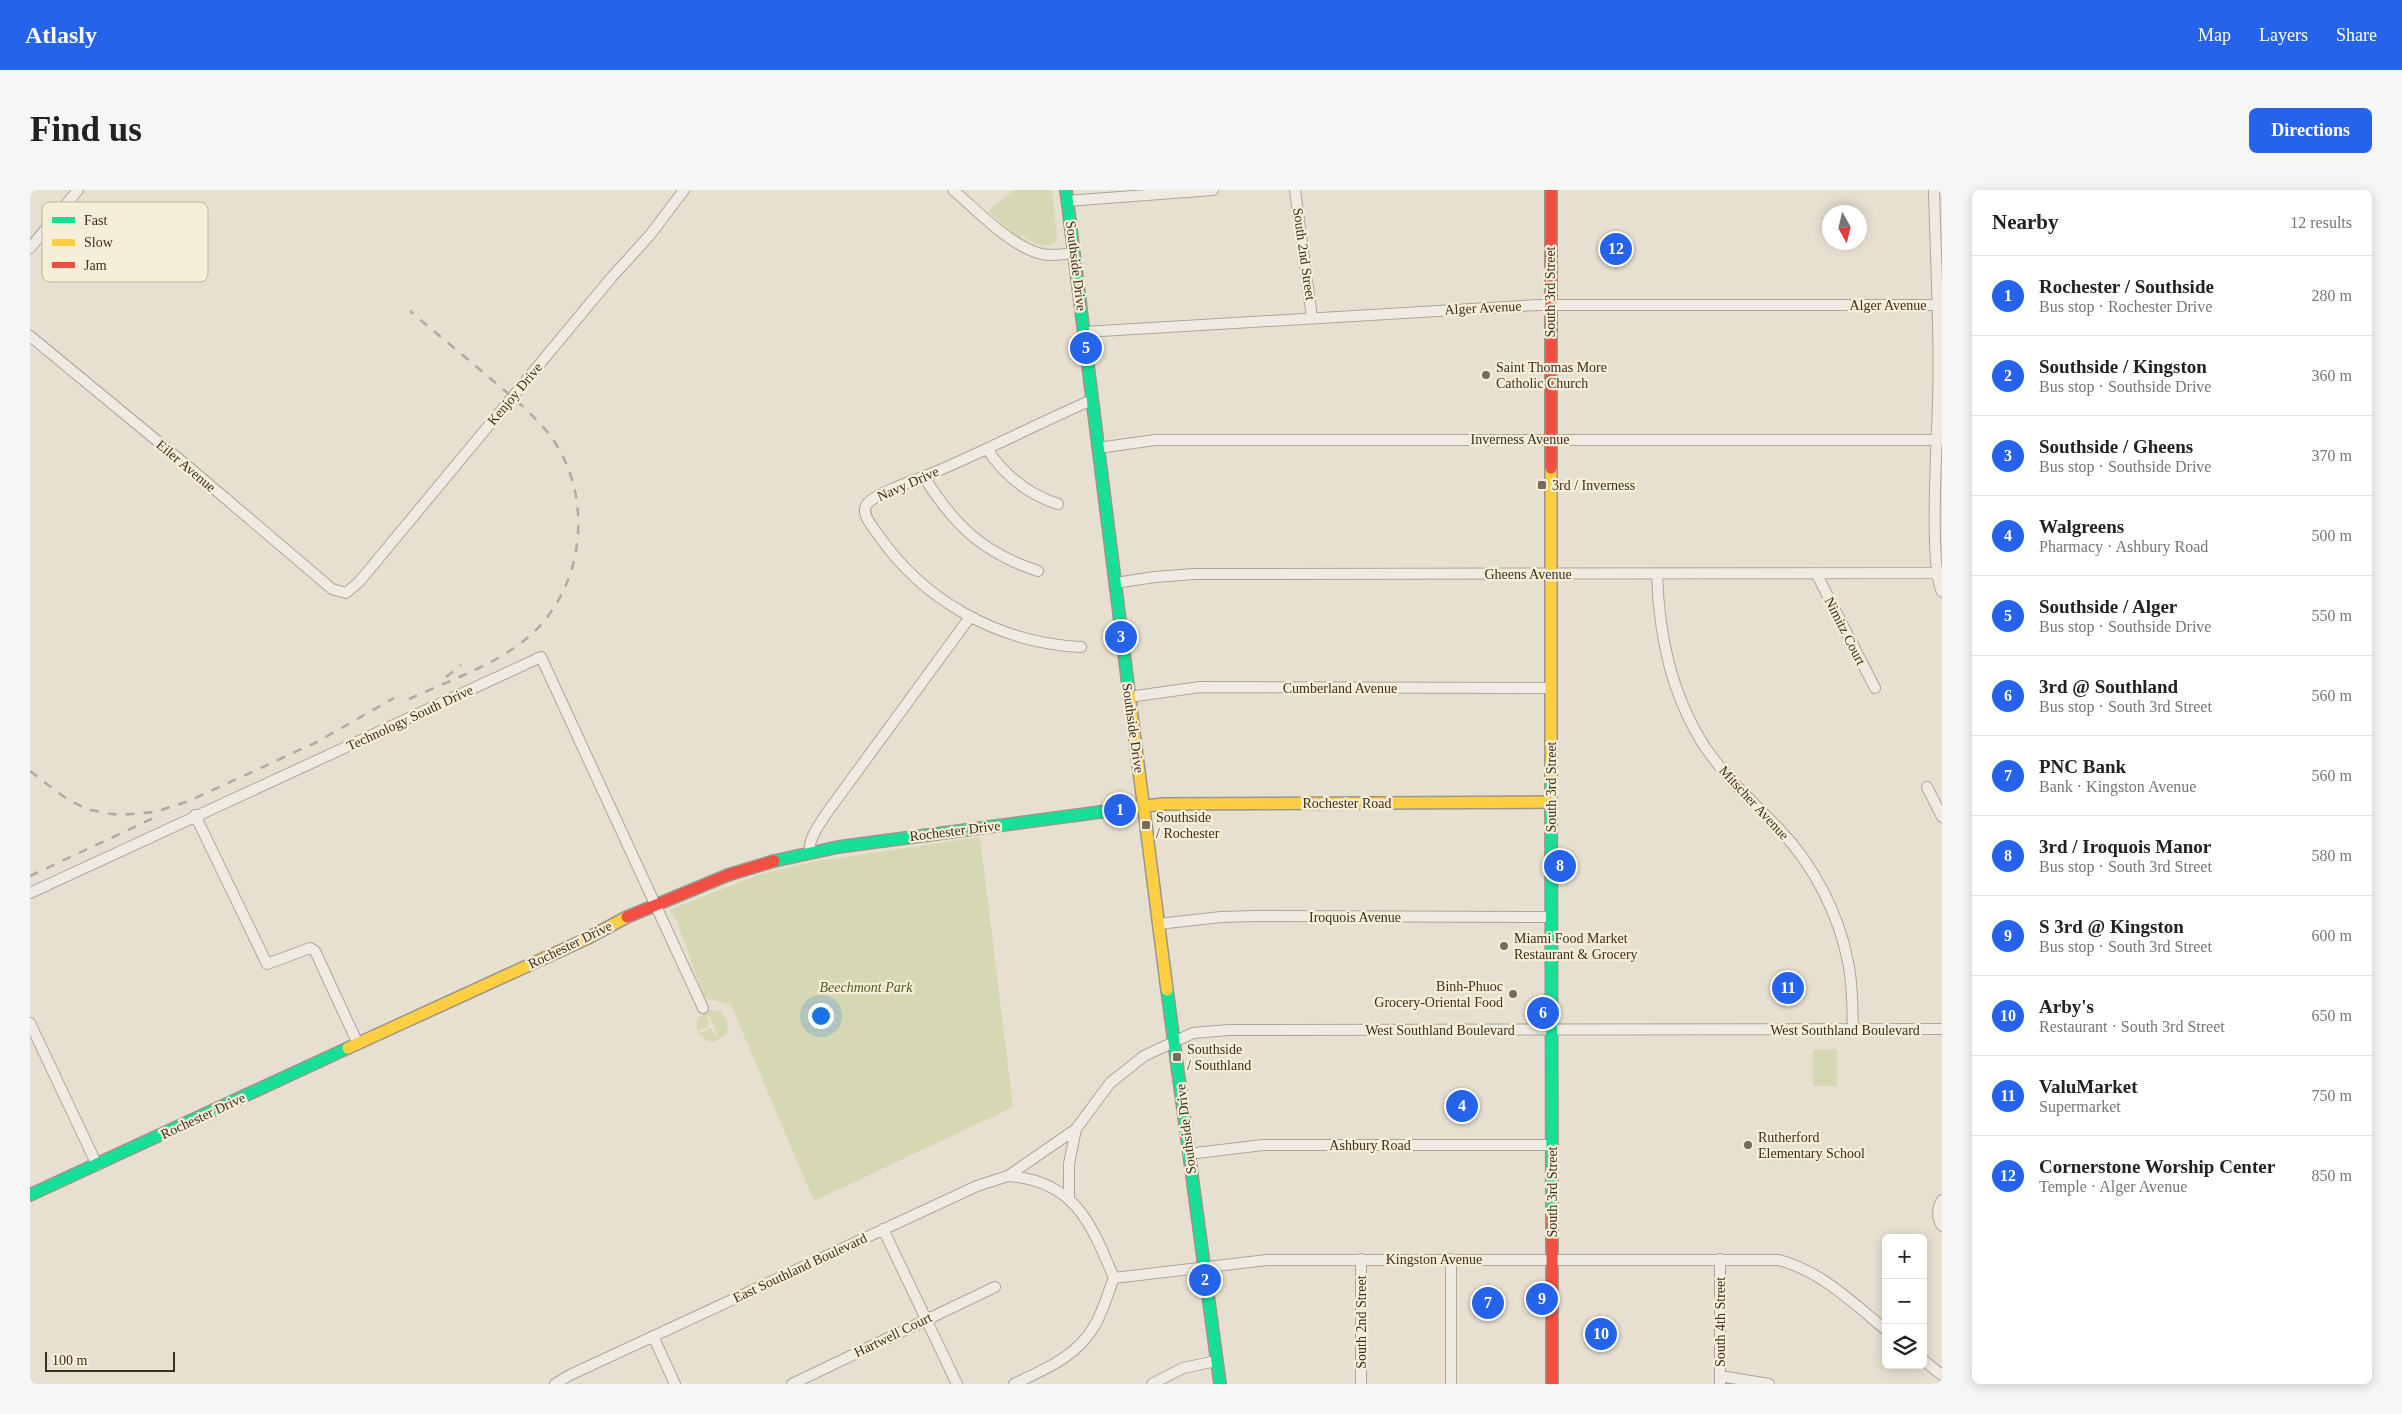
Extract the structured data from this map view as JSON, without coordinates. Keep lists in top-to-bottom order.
{
  "streets": {
    "street": [
      "South 2nd Street",
      "Southside Drive",
      "South 3rd Street",
      "Alger Avenue",
      "Kenjoy Drive",
      "Inverness Avenue",
      "Eiler Avenue",
      "Navy Drive",
      "Gheens Avenue",
      "Nimitz Court",
      "Cumberland Avenue",
      "Technology South Drive",
      "Rochester Road",
      "Mitscher Avenue",
      "Rochester Drive",
      "Iroquois Avenue",
      "West Southland Boulevard",
      "Ashbury Road",
      "Kingston Avenue",
      "East Southland Boulevard",
      "South 4th Street",
      "Hartwell Court"
    ]
  },
  "crossings": [
    ["South 2nd Street", "Alger Avenue"],
    ["South 2nd Street", "Kingston Avenue"],
    ["Southside Drive", "Alger Avenue"],
    ["Southside Drive", "Inverness Avenue"],
    ["Southside Drive", "Navy Drive"],
    ["Southside Drive", "Gheens Avenue"],
    ["Southside Drive", "Cumberland Avenue"],
    ["Southside Drive", "Rochester Road"],
    ["Southside Drive", "Rochester Drive"],
    ["Southside Drive", "Iroquois Avenue"],
    ["Southside Drive", "West Southland Boulevard"],
    ["Southside Drive", "Ashbury Road"],
    ["Southside Drive", "Kingston Avenue"],
    ["South 3rd Street", "Alger Avenue"],
    ["South 3rd Street", "Inverness Avenue"],
    ["South 3rd Street", "Gheens Avenue"],
    ["South 3rd Street", "Cumberland Avenue"],
    ["South 3rd Street", "Rochester Road"],
    ["South 3rd Street", "Iroquois Avenue"],
    ["South 3rd Street", "West Southland Boulevard"],
    ["South 3rd Street", "Ashbury Road"],
    ["South 3rd Street", "Kingston Avenue"],
    ["Kenjoy Drive", "Eiler Avenue"],
    ["Gheens Avenue", "Nimitz Court"],
    ["Gheens Avenue", "Mitscher Avenue"],
    ["Technology South Drive", "Rochester Drive"],
    ["Rochester Road", "Rochester Drive"],
    ["Mitscher Avenue", "West Southland Boulevard"],
    ["West Southland Boulevard", "East Southland Boulevard"],
    ["Kingston Avenue", "South 4th Street"]
  ],
  "parks": ["Beechmont Park"],
  "places": {
    "other": [
      "Saint Thomas More Catholic Church",
      "Miami Food Market Restaurant & Grocery",
      "Binh-Phuoc Grocery-Oriental Food",
      "Rutherford Elementary School"
    ],
    "transit": ["3rd / Inverness", "Southside / Rochester", "Southside / Southland"]
  },
  "legend": ["Fast", "Slow", "Jam"],
  "scale_bar": "100 m",
  "north": "bottom",
  "page": {
    "header": "Atlasly",
    "nav": ["Map", "Layers", "Share"],
    "buttons": "Directions",
    "title": "Find us",
    "heading": ["Nearby", "12 results"],
    "pins": [
      "12",
      "5",
      "3",
      "1",
      "8",
      "11",
      "6",
      "4",
      "2",
      "9",
      "7",
      "10"
    ],
    "list": [
      {
        "mark": "1",
        "name": "Rochester / Southside",
        "note": "Bus stop · Rochester Drive",
        "value": "280 m"
      },
      {
        "mark": "2",
        "name": "Southside / Kingston",
        "note": "Bus stop · Southside Drive",
        "value": "360 m"
      },
      {
        "mark": "3",
        "name": "Southside / Gheens",
        "note": "Bus stop · Southside Drive",
        "value": "370 m"
      },
      {
        "mark": "4",
        "name": "Walgreens",
        "note": "Pharmacy · Ashbury Road",
        "value": "500 m"
      },
      {
        "mark": "5",
        "name": "Southside / Alger",
        "note": "Bus stop · Southside Drive",
        "value": "550 m"
      },
      {
        "mark": "6",
        "name": "3rd @ Southland",
        "note": "Bus stop · South 3rd Street",
        "value": "560 m"
      },
      {
        "mark": "7",
        "name": "PNC Bank",
        "note": "Bank · Kingston Avenue",
        "value": "560 m"
      },
      {
        "mark": "8",
        "name": "3rd / Iroquois Manor",
        "note": "Bus stop · South 3rd Street",
        "value": "580 m"
      },
      {
        "mark": "9",
        "name": "S 3rd @ Kingston",
        "note": "Bus stop · South 3rd Street",
        "value": "600 m"
      },
      {
        "mark": "10",
        "name": "Arby's",
        "note": "Restaurant · South 3rd Street",
        "value": "650 m"
      },
      {
        "mark": "11",
        "name": "ValuMarket",
        "note": "Supermarket",
        "value": "750 m"
      },
      {
        "mark": "12",
        "name": "Cornerstone Worship Center",
        "note": "Temple · Alger Avenue",
        "value": "850 m"
      }
    ],
    "map_buttons": ["+", "−"],
    "scale": "100 m"
  }
}
